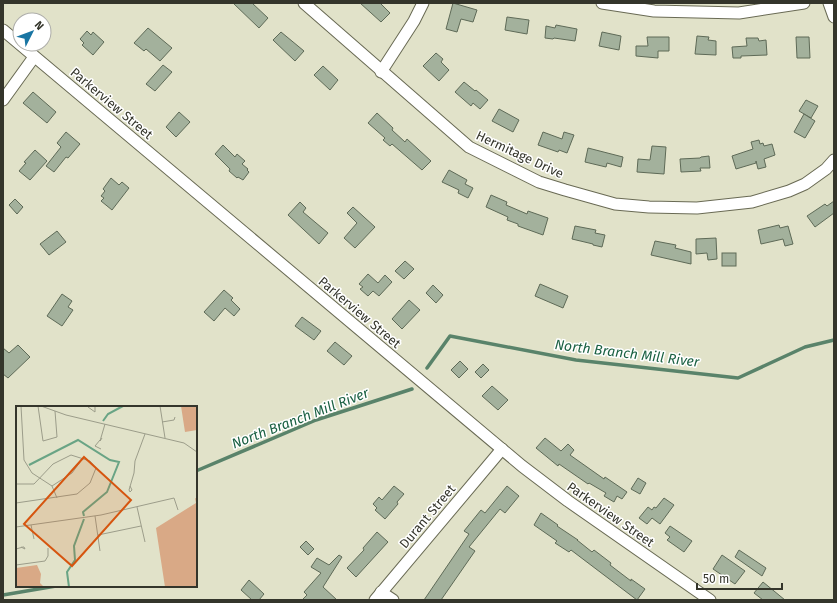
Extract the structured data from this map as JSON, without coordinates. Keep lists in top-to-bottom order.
{
  "streets": {
    "street": ["Parkerview Street", "Hermitage Drive", "Durant Street"]
  },
  "crossings": [
    ["Parkerview Street", "Durant Street"]
  ],
  "water": ["North Branch Mill River"],
  "scale_bar": "50 m",
  "north": "top right"
}
